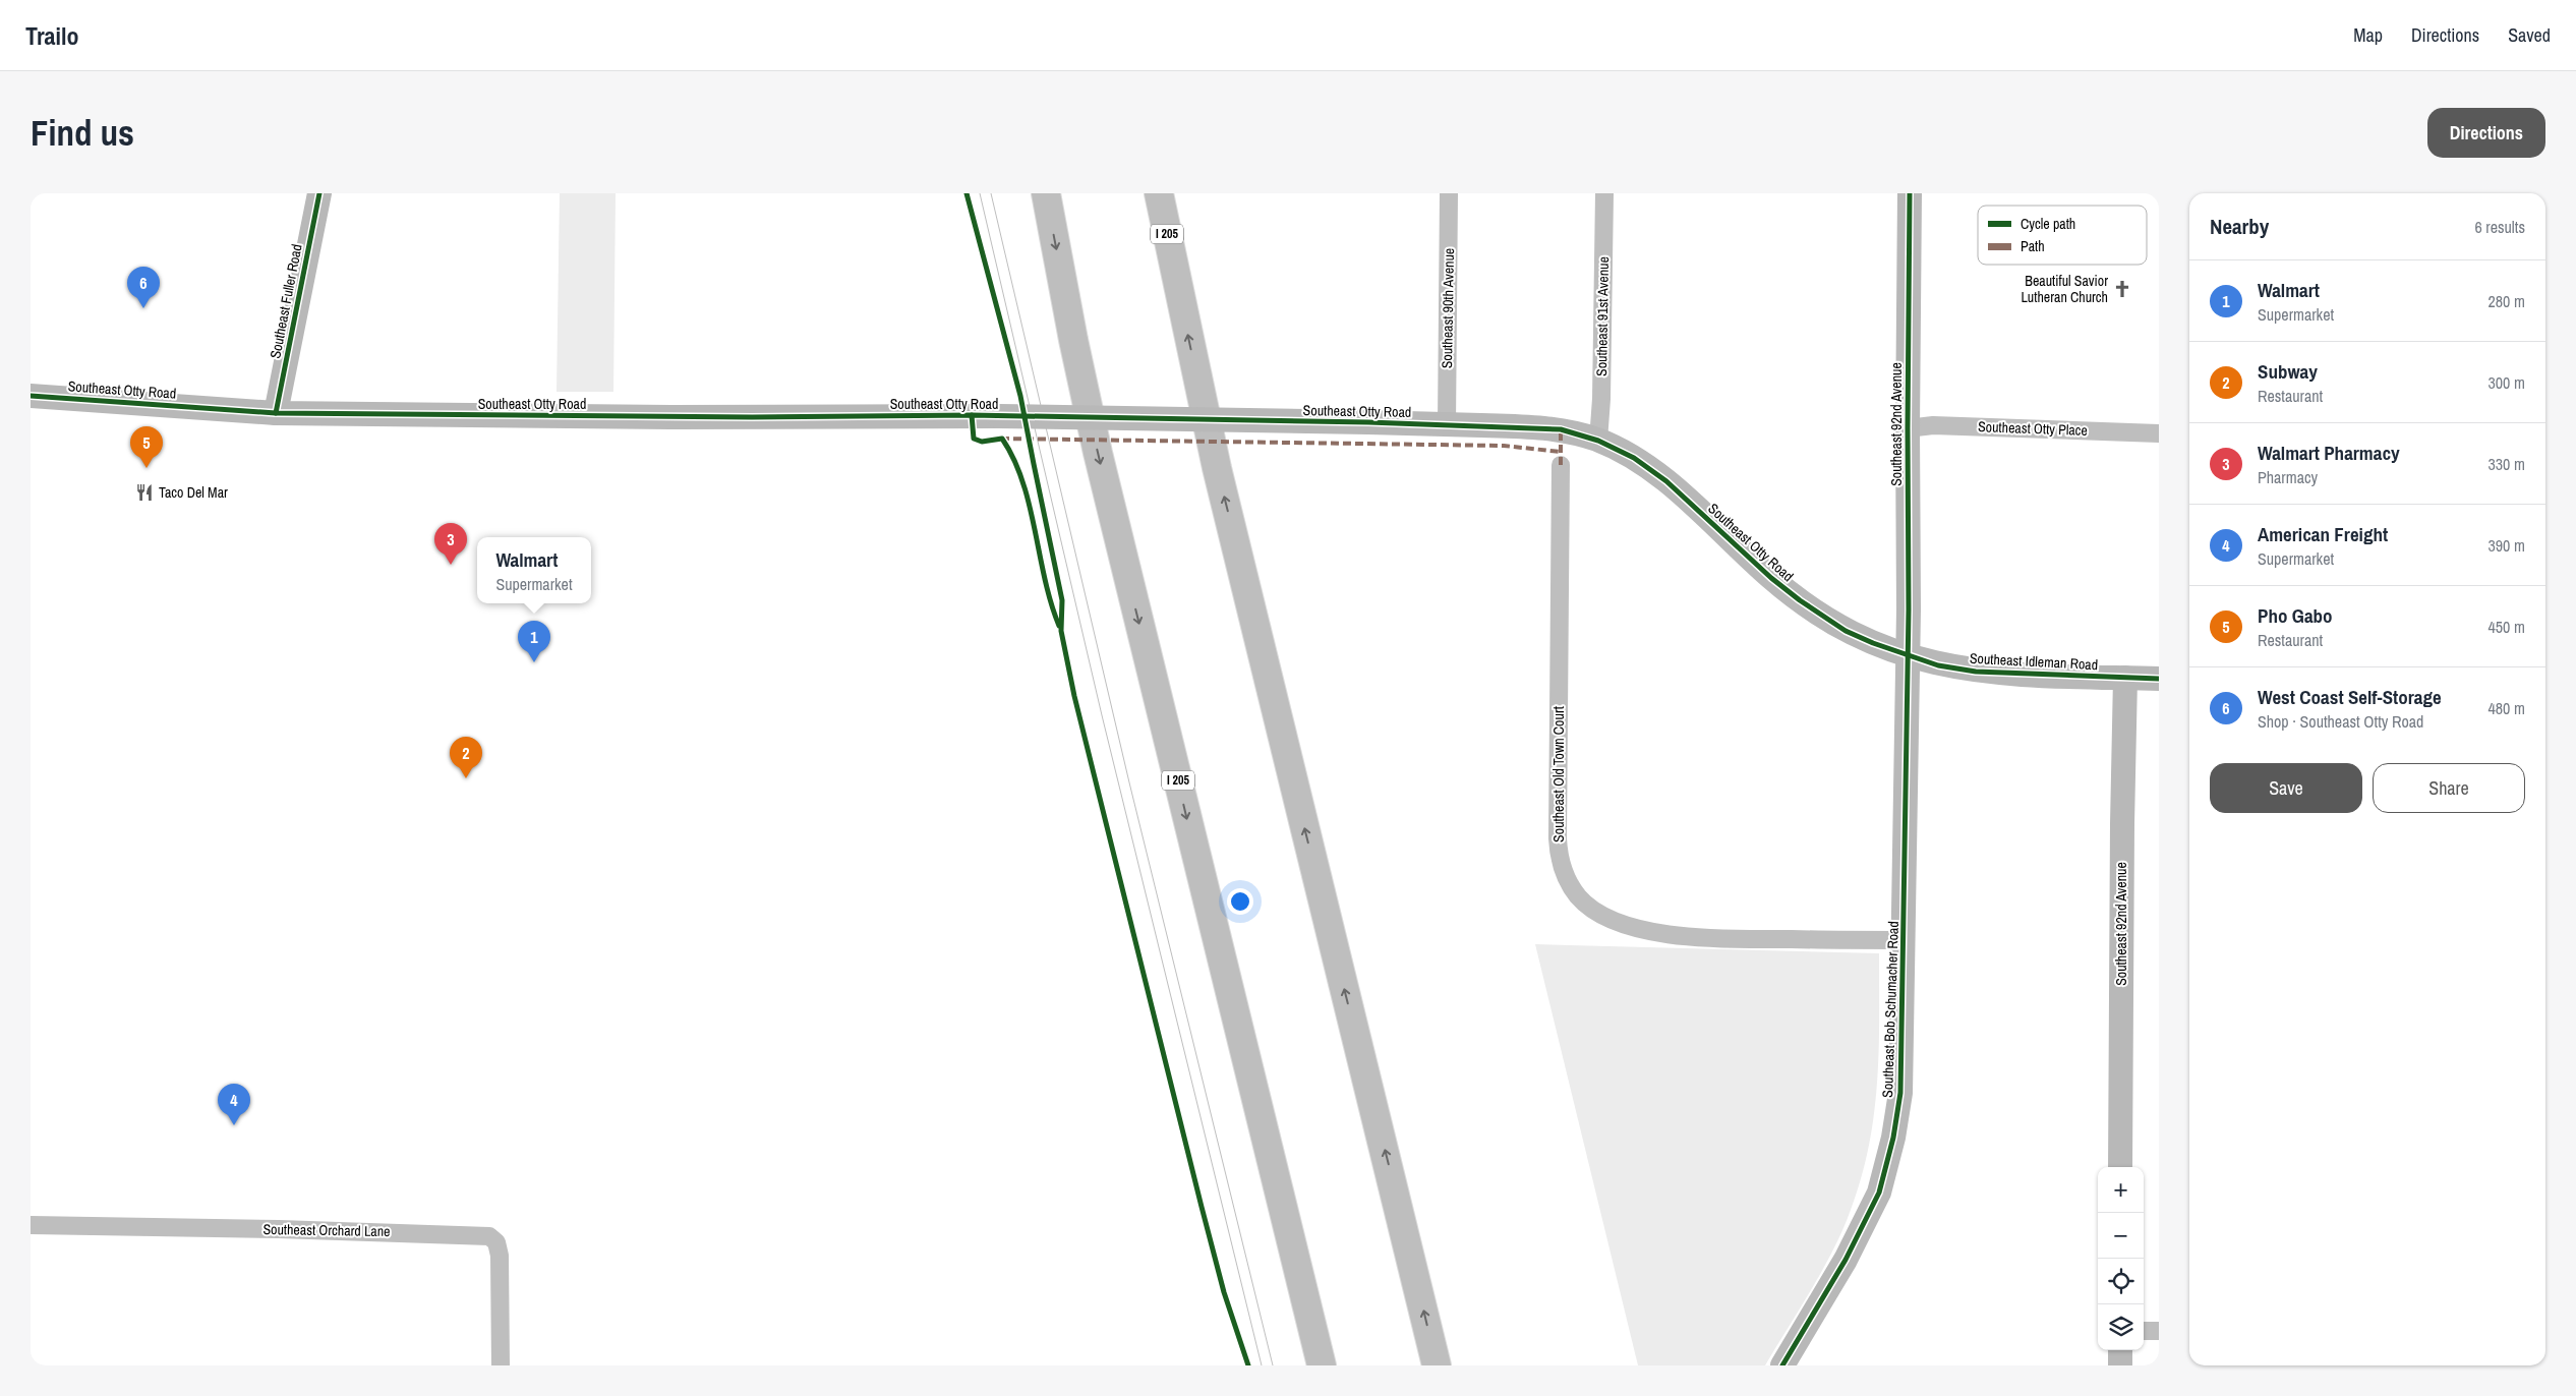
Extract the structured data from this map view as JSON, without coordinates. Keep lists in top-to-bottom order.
{
  "streets": {
    "highway": ["I 205"],
    "street": [
      "Southeast Fuller Road",
      "Southeast 90th Avenue",
      "Southeast 91st Avenue",
      "Southeast Otty Road",
      "Southeast 92nd Avenue",
      "Southeast Otty Place",
      "Southeast Idleman Road",
      "Southeast Old Town Court",
      "Southeast Bob Schumacher Road",
      "Southeast Orchard Lane"
    ]
  },
  "crossings": [
    ["Southeast Fuller Road", "Southeast Otty Road"],
    ["Southeast 90th Avenue", "Southeast Otty Road"],
    ["Southeast 91st Avenue", "Southeast Otty Road"],
    ["Southeast Otty Road", "Southeast 92nd Avenue"],
    ["Southeast Otty Road", "Southeast Idleman Road"],
    ["Southeast Otty Road", "Southeast Bob Schumacher Road"],
    ["Southeast 92nd Avenue", "Southeast Otty Place"],
    ["Southeast 92nd Avenue", "Southeast Idleman Road"],
    ["Southeast 92nd Avenue", "Southeast Bob Schumacher Road"],
    ["Southeast Idleman Road", "Southeast Bob Schumacher Road"],
    ["Southeast Old Town Court", "Southeast Bob Schumacher Road"]
  ],
  "places": {
    "church": ["Beautiful Savior Lutheran Church"],
    "restaurant": ["Taco Del Mar"]
  },
  "legend": ["Cycle path", "Path"],
  "page": {
    "header": "Trailo",
    "nav": ["Map", "Directions", "Saved"],
    "buttons": [
      "Directions",
      ["Save", "Share"]
    ],
    "title": "Find us",
    "heading": ["Nearby", "6 results"],
    "list": [
      {
        "mark": "1",
        "name": "Walmart",
        "note": "Supermarket",
        "value": "280 m"
      },
      {
        "mark": "2",
        "name": "Subway",
        "note": "Restaurant",
        "value": "300 m"
      },
      {
        "mark": "3",
        "name": "Walmart Pharmacy",
        "note": "Pharmacy",
        "value": "330 m"
      },
      {
        "mark": "4",
        "name": "American Freight",
        "note": "Supermarket",
        "value": "390 m"
      },
      {
        "mark": "5",
        "name": "Pho Gabo",
        "note": "Restaurant",
        "value": "450 m"
      },
      {
        "mark": "6",
        "name": "West Coast Self-Storage",
        "note": "Shop · Southeast Otty Road",
        "value": "480 m"
      }
    ],
    "pins": [
      "6",
      "5",
      "3",
      "1",
      "2",
      "4"
    ],
    "popup": ["Walmart", "Supermarket"],
    "map_buttons": ["+", "−"]
  }
}
